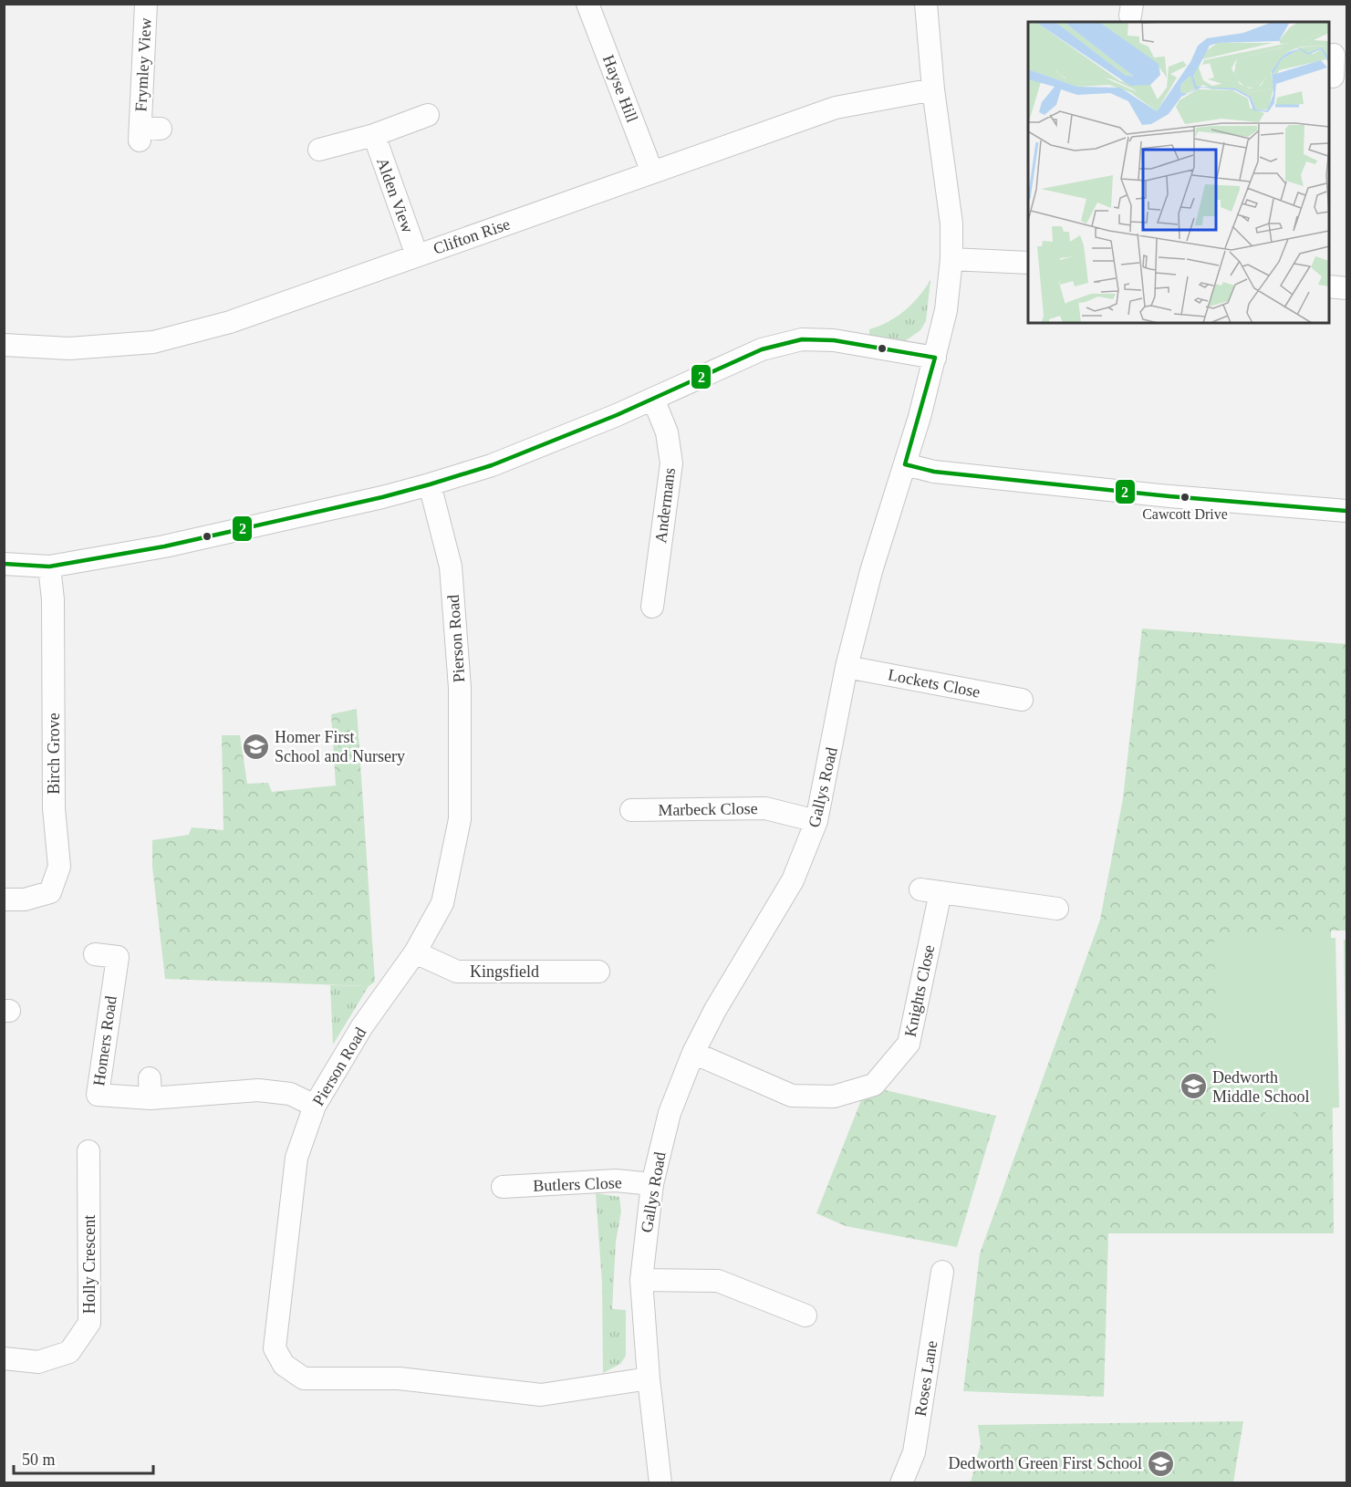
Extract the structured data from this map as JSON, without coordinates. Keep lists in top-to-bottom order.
{
  "streets": {
    "street": [
      "Frymley View",
      "Hayse Hill",
      "Alden View",
      "Clifton Rise",
      "Andermans",
      "Pierson Road",
      "Lockets Close",
      "Birch Grove",
      "Gallys Road",
      "Marbeck Close",
      "Kingsfield",
      "Knights Close",
      "Homers Road",
      "Butlers Close",
      "Holly Crescent",
      "Roses Lane"
    ]
  },
  "crossings": [
    ["Hayse Hill", "Clifton Rise"],
    ["Alden View", "Clifton Rise"],
    ["Clifton Rise", "Gallys Road"],
    ["Pierson Road", "Gallys Road"],
    ["Pierson Road", "Kingsfield"],
    ["Pierson Road", "Homers Road"],
    ["Lockets Close", "Gallys Road"],
    ["Gallys Road", "Marbeck Close"],
    ["Gallys Road", "Knights Close"],
    ["Gallys Road", "Butlers Close"]
  ],
  "places": {
    "other": ["Cawcott Drive"],
    "school or university": ["Homer First School and Nursery", "Dedworth Middle School", "Dedworth Green First School"]
  },
  "lines": ["transit line 2"],
  "scale_bar": "50 m"
}
